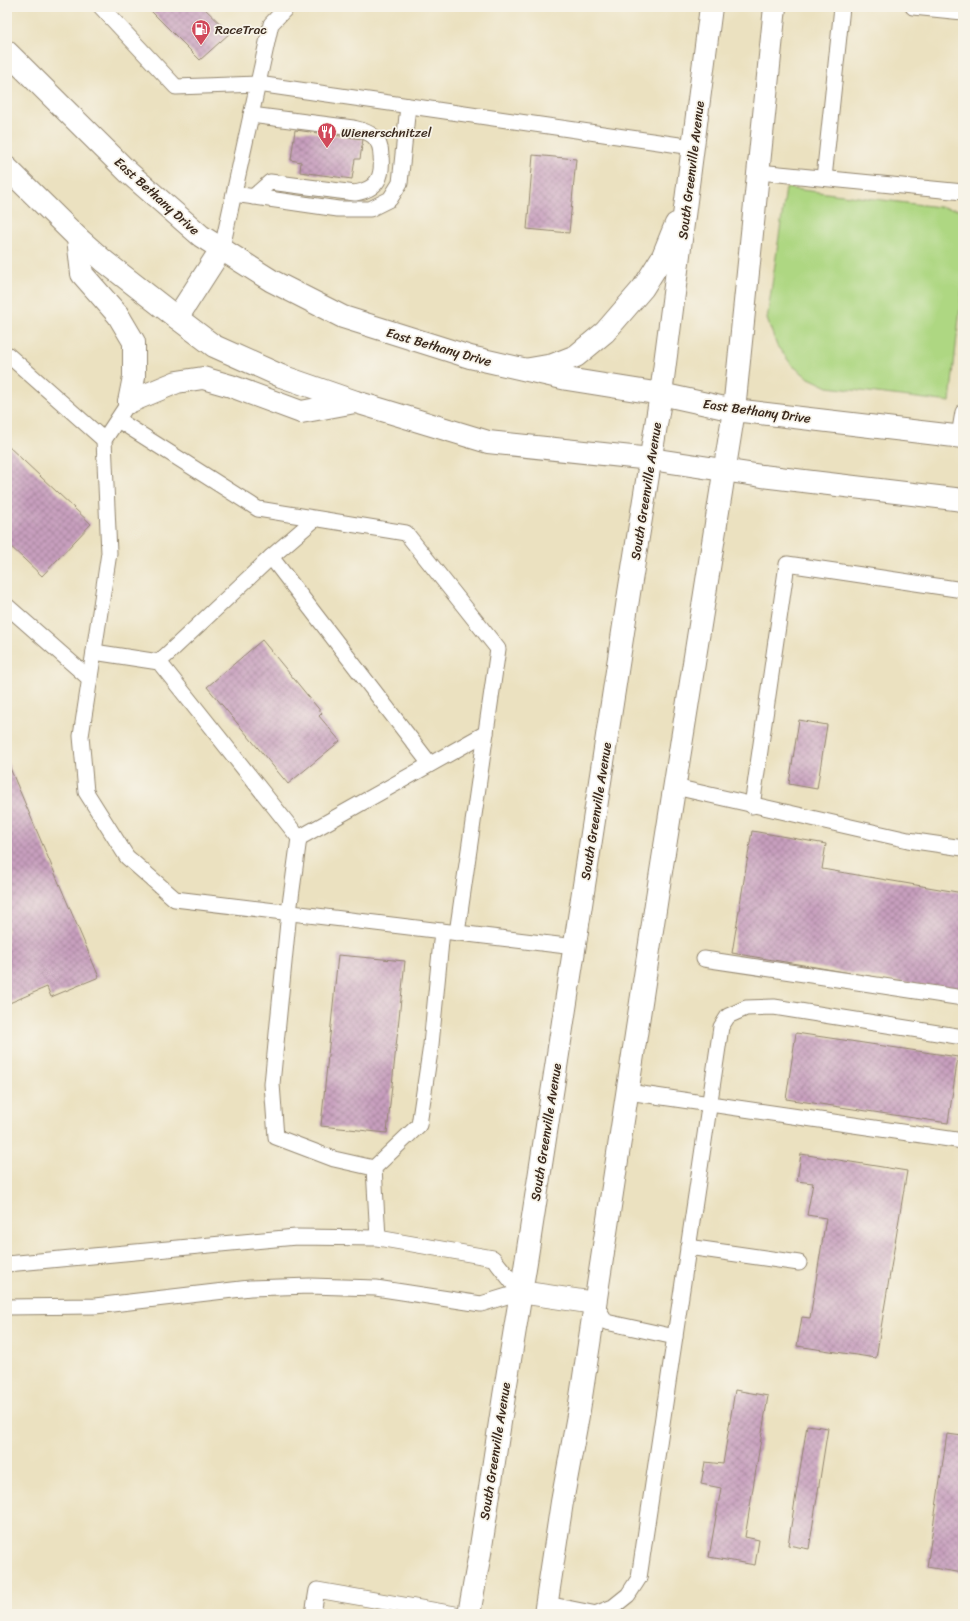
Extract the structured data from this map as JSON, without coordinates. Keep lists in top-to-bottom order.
{
  "streets": {
    "main road": ["South Greenville Avenue", "East Bethany Drive"]
  },
  "crossings": [
    ["South Greenville Avenue", "East Bethany Drive"]
  ],
  "places": {
    "fuel station": ["RaceTrac"],
    "restaurant": ["Wienerschnitzel"]
  }
}
